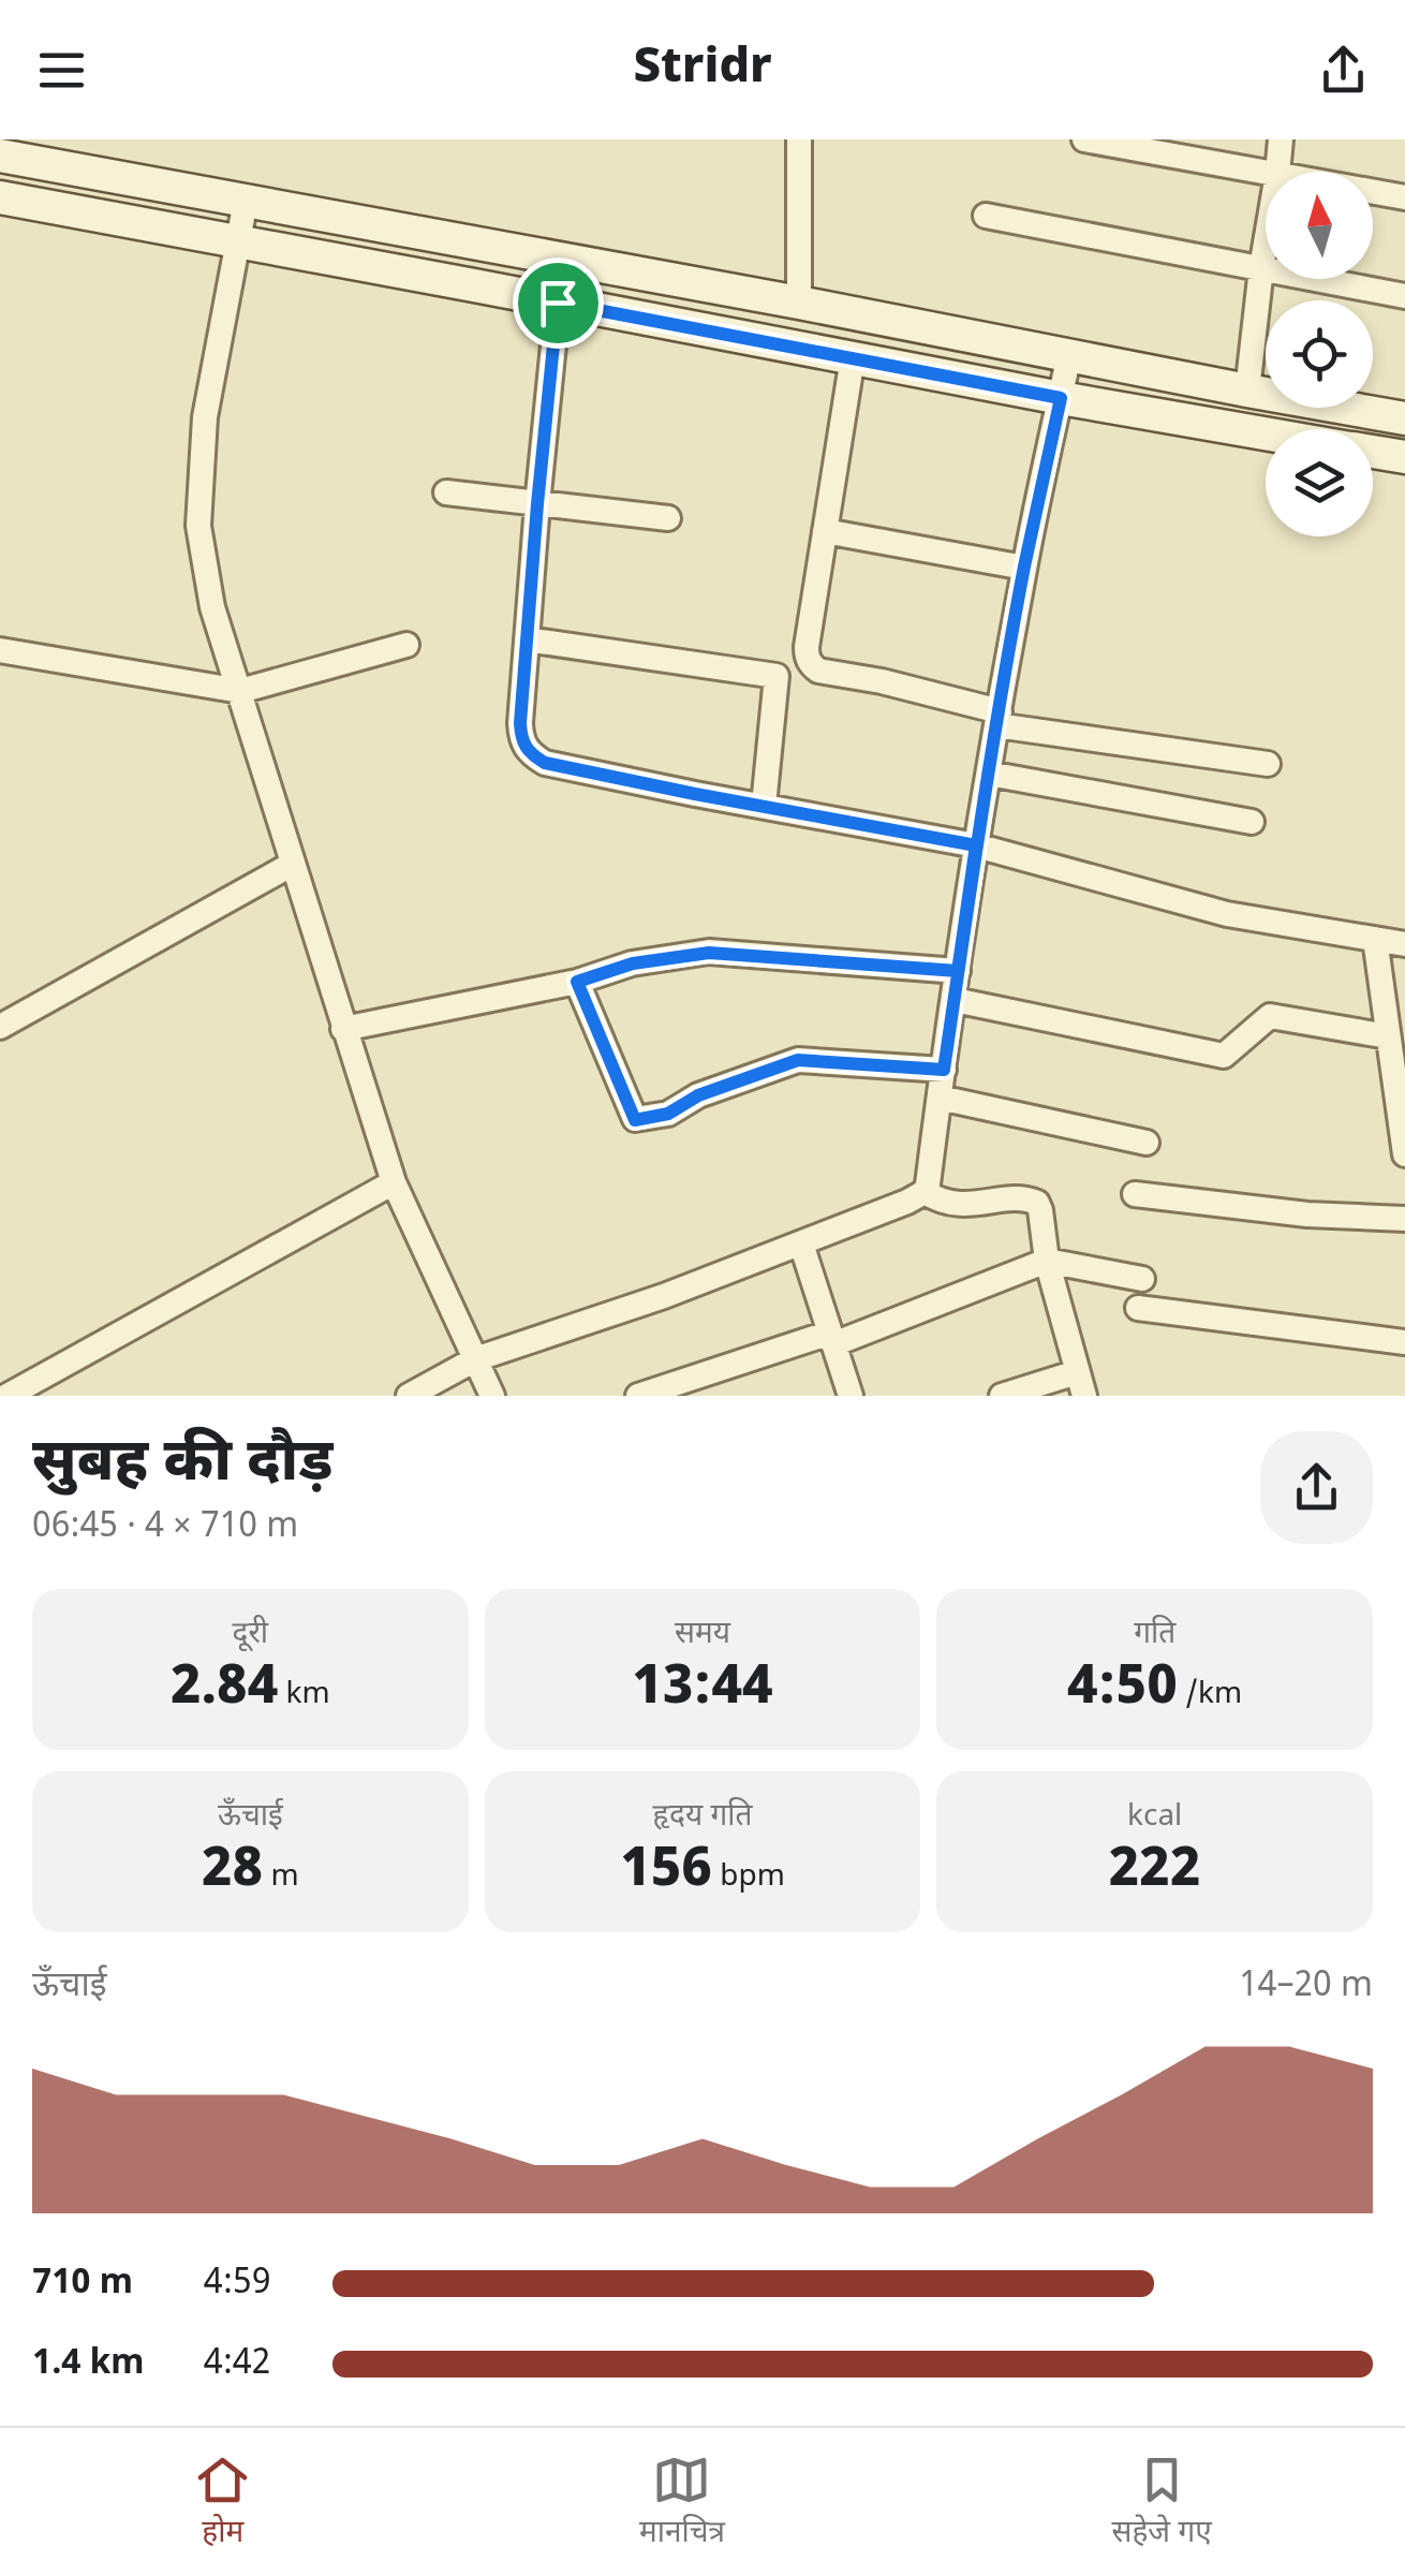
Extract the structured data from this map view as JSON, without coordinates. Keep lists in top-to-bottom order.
{
  "north": "top",
  "page": {
    "header": "Stridr",
    "heading": ["सुबह की दौड़", "06:45 · 4 × 710 m"],
    "stats": [
      ["दूरी", "2.84 km"],
      ["समय", "13:44"],
      ["गति", "4:50 /km"],
      ["ऊँचाई", "28 m"],
      ["हृदय गति", "156 bpm"],
      ["kcal", "222"]
    ],
    "chart": ["ऊँचाई", "14–20 m"],
    "list": [
      {
        "name": "710 m",
        "note": "4:59"
      },
      {
        "name": "1.4 km",
        "note": "4:42"
      }
    ],
    "tabs": ["होम", "मानचित्र", "सहेजे गए"]
  }
}
